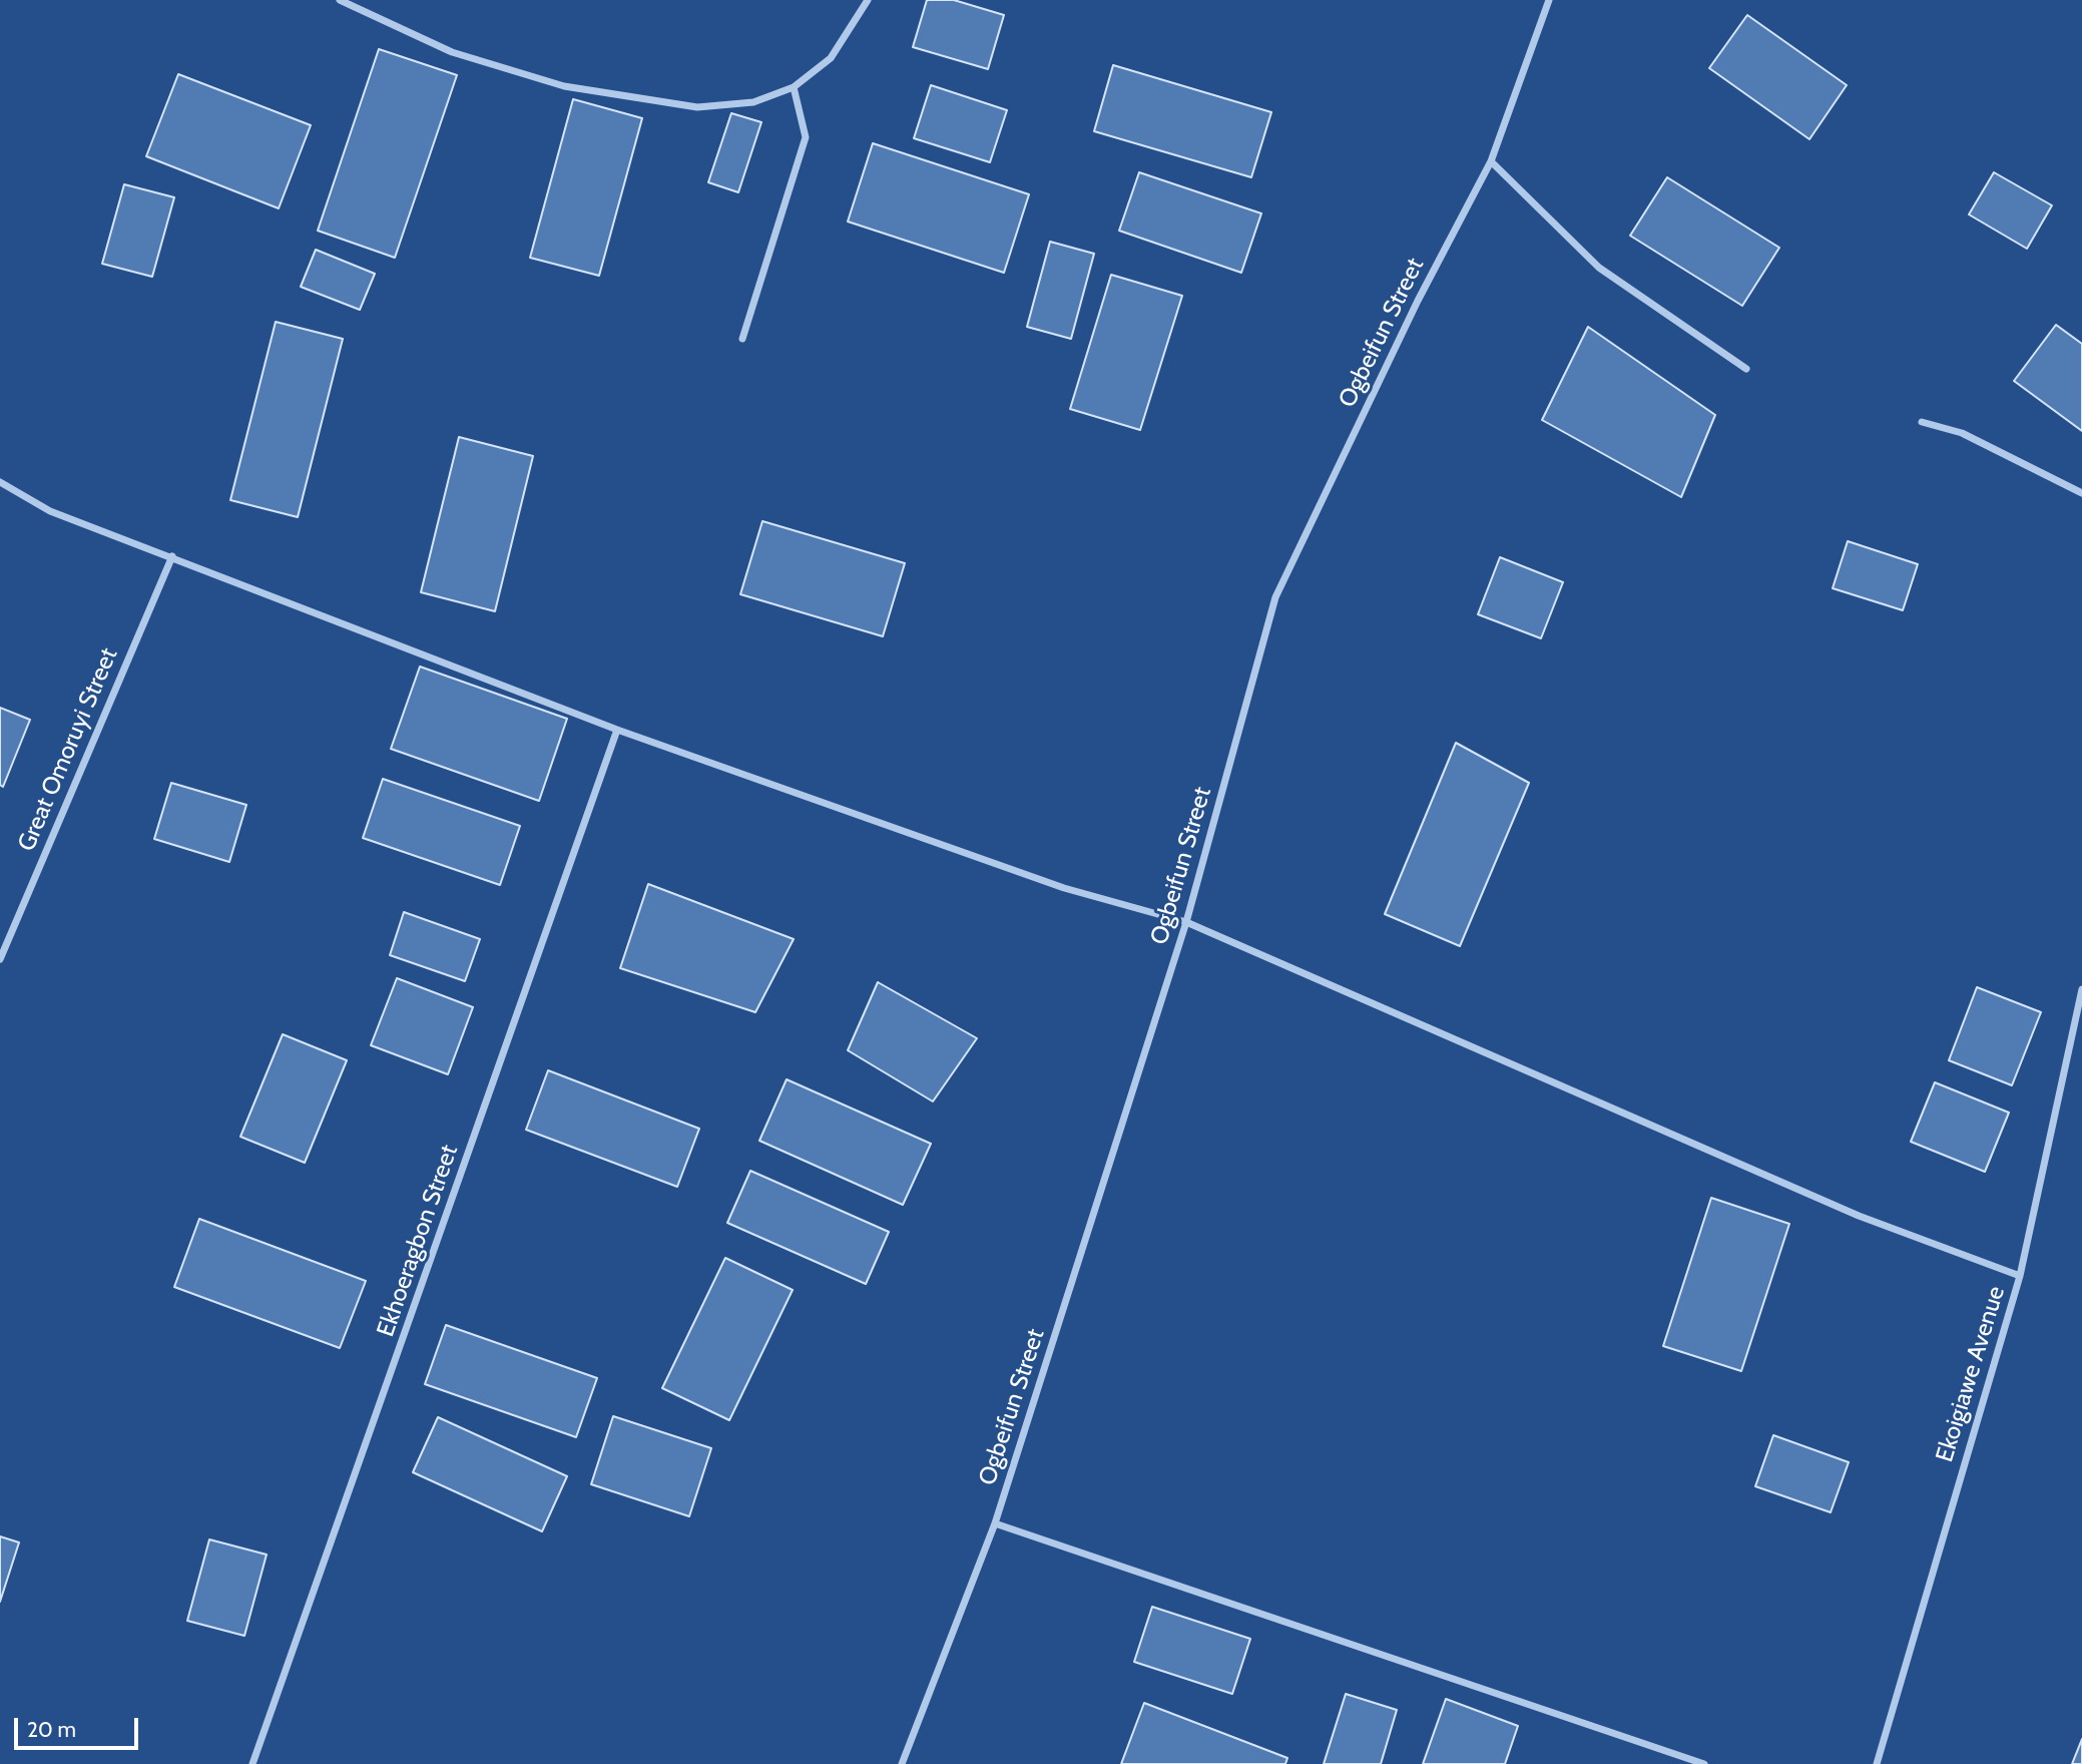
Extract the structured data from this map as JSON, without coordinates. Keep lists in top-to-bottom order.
{
  "streets": {
    "street": [
      "Ogbeifun Street",
      "Great Omoruyi Street",
      "Ekhoeragbon Street",
      "Ekoigiawe Avenue"
    ]
  },
  "scale_bar": "20 m"
}
